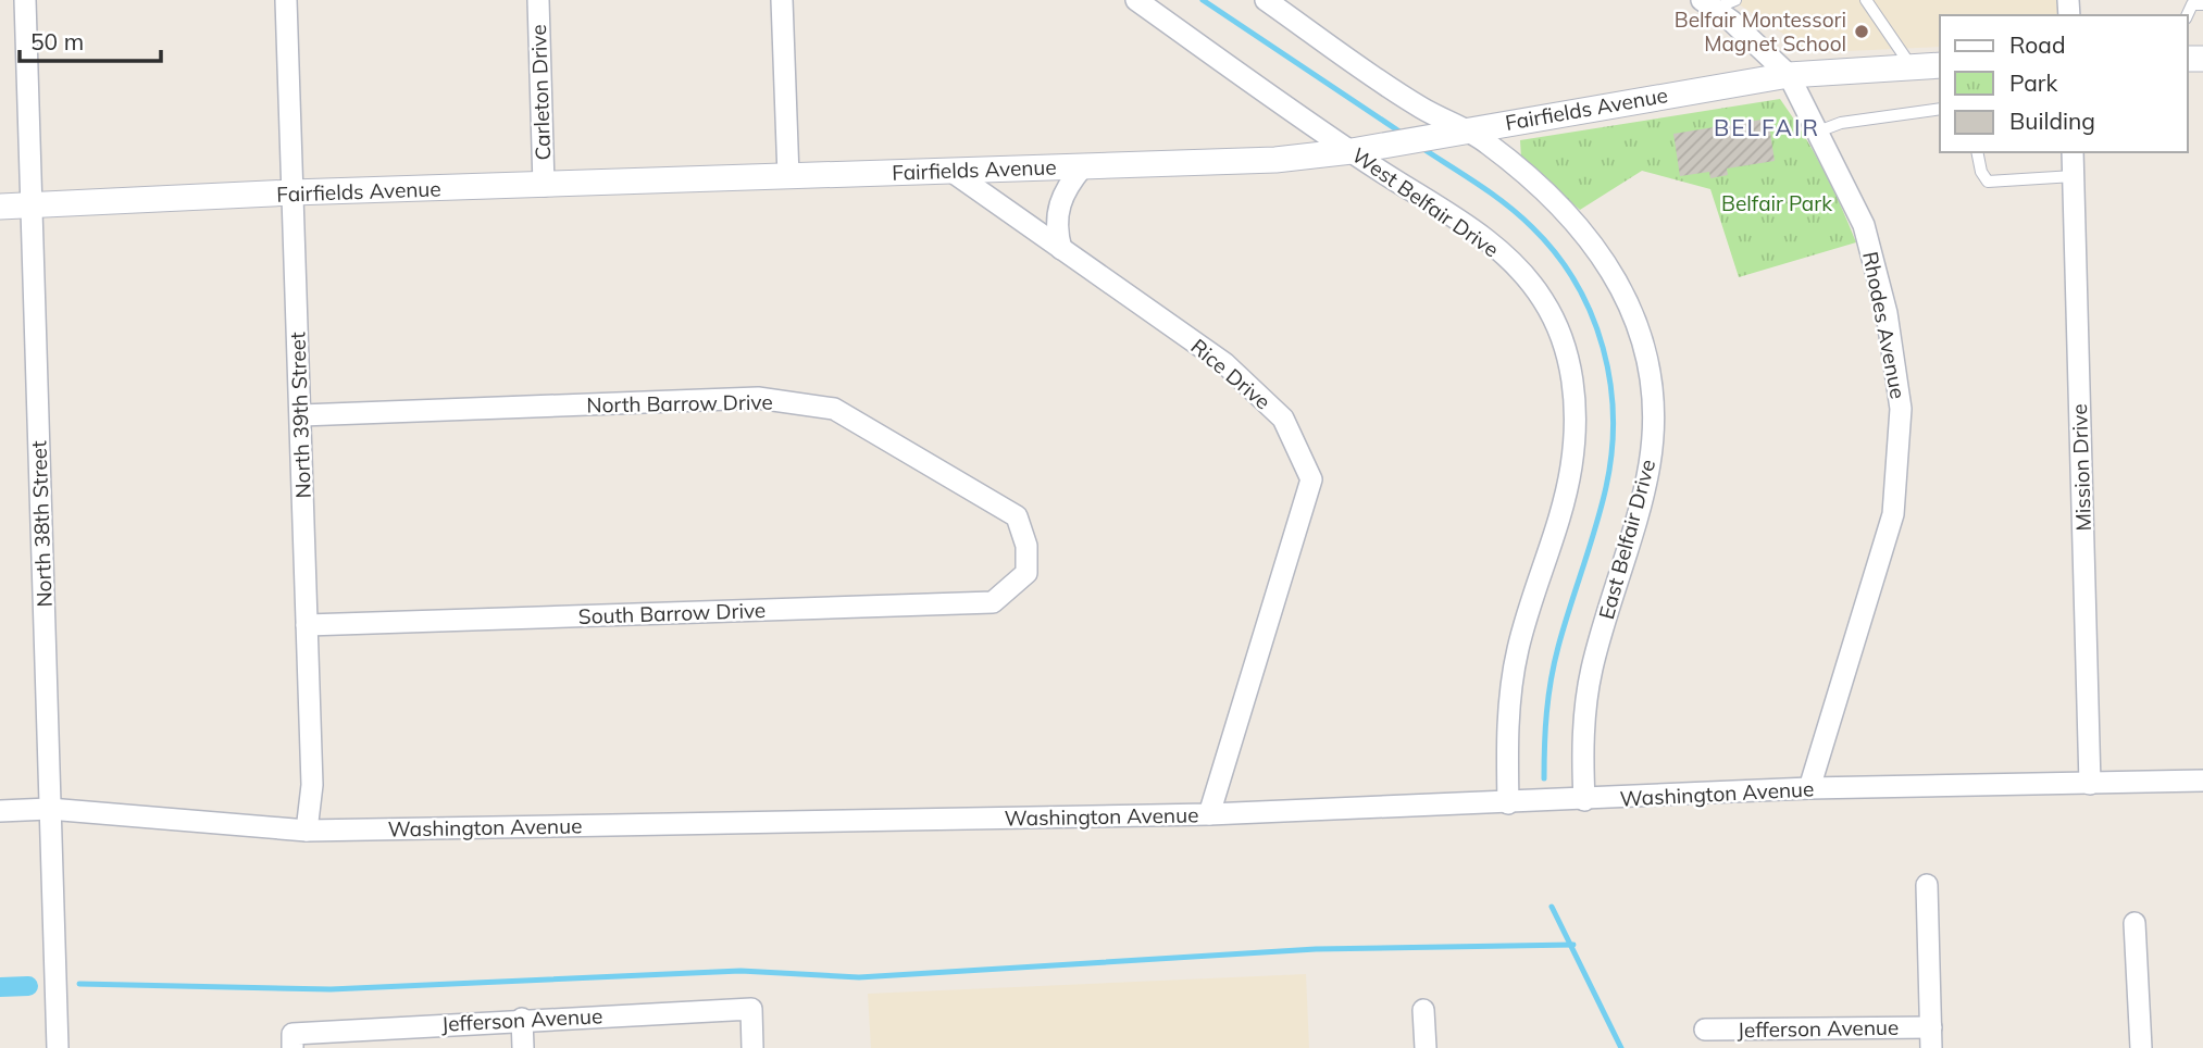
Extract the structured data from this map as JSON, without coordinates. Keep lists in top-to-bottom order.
{
  "streets": {
    "street": [
      "Carleton Drive",
      "Fairfields Avenue",
      "West Belfair Drive",
      "Rhodes Avenue",
      "Rice Drive",
      "North Barrow Drive",
      "North 39th Street",
      "Mission Drive",
      "North 38th Street",
      "East Belfair Drive",
      "South Barrow Drive",
      "Washington Avenue",
      "Jefferson Avenue"
    ]
  },
  "crossings": [
    ["Carleton Drive", "Fairfields Avenue"],
    ["Fairfields Avenue", "West Belfair Drive"],
    ["Fairfields Avenue", "Rhodes Avenue"],
    ["Fairfields Avenue", "Rice Drive"],
    ["Fairfields Avenue", "North 39th Street"],
    ["Fairfields Avenue", "North 38th Street"],
    ["Fairfields Avenue", "East Belfair Drive"],
    ["West Belfair Drive", "Washington Avenue"],
    ["Rhodes Avenue", "Washington Avenue"],
    ["Rice Drive", "Washington Avenue"],
    ["North Barrow Drive", "North 39th Street"],
    ["North Barrow Drive", "South Barrow Drive"],
    ["North 39th Street", "South Barrow Drive"],
    ["North 39th Street", "Washington Avenue"],
    ["Mission Drive", "Washington Avenue"],
    ["North 38th Street", "Washington Avenue"],
    ["East Belfair Drive", "Washington Avenue"]
  ],
  "districts": ["BELFAIR"],
  "parks": ["Belfair Park"],
  "places": ["Belfair Montessori Magnet School"],
  "legend": ["Road", "Park", "Building"],
  "scale_bar": "50 m"
}
